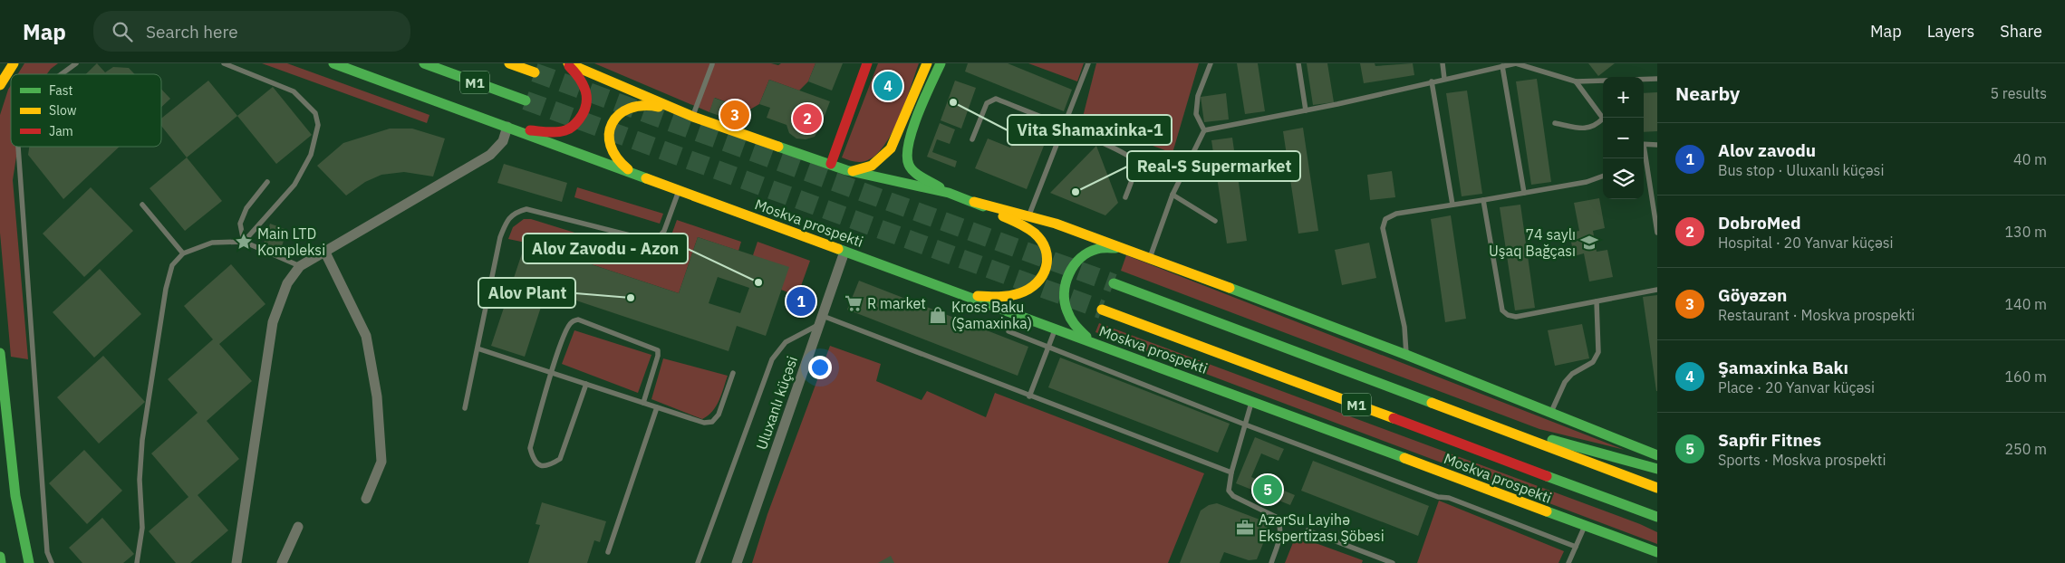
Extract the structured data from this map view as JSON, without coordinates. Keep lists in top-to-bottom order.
{
  "streets": {
    "main road": ["M1", "Moskva prospekti"],
    "street": ["Uluxanlı küçəsi"]
  },
  "crossings": [
    ["Moskva prospekti", "Uluxanlı küçəsi"]
  ],
  "places": {
    "other": [
      "Vita Shamaxinka-1",
      "Real-S Supermarket",
      "Alov Zavodu - Azon",
      "Alov Plant"
    ],
    "place": ["Main LTD Kompleksi"],
    "school or university": ["74 saylı Uşaq Bağçası"],
    "supermarket": ["R market"],
    "shop": ["Kross Baku (Şamaxinka)"],
    "office": ["AzərSu Layihə Ekspertizası Şöbəsi"]
  },
  "legend": ["Fast", "Slow", "Jam"],
  "page": {
    "header": "Map",
    "search": "Search here",
    "nav": ["Map", "Layers", "Share"],
    "heading": ["Nearby", "5 results"],
    "pins": [
      "4",
      "3",
      "2",
      "1",
      "5"
    ],
    "map_buttons": ["+", "−"],
    "list": [
      {
        "mark": "1",
        "name": "Alov zavodu",
        "note": "Bus stop · Uluxanlı küçəsi",
        "value": "40 m"
      },
      {
        "mark": "2",
        "name": "DobroMed",
        "note": "Hospital · 20 Yanvar küçəsi",
        "value": "130 m"
      },
      {
        "mark": "3",
        "name": "Göyəzən",
        "note": "Restaurant · Moskva prospekti",
        "value": "140 m"
      },
      {
        "mark": "4",
        "name": "Şamaxinka Bakı",
        "note": "Place · 20 Yanvar küçəsi",
        "value": "160 m"
      },
      {
        "mark": "5",
        "name": "Sapfir Fitnes",
        "note": "Sports · Moskva prospekti",
        "value": "250 m"
      }
    ]
  }
}
